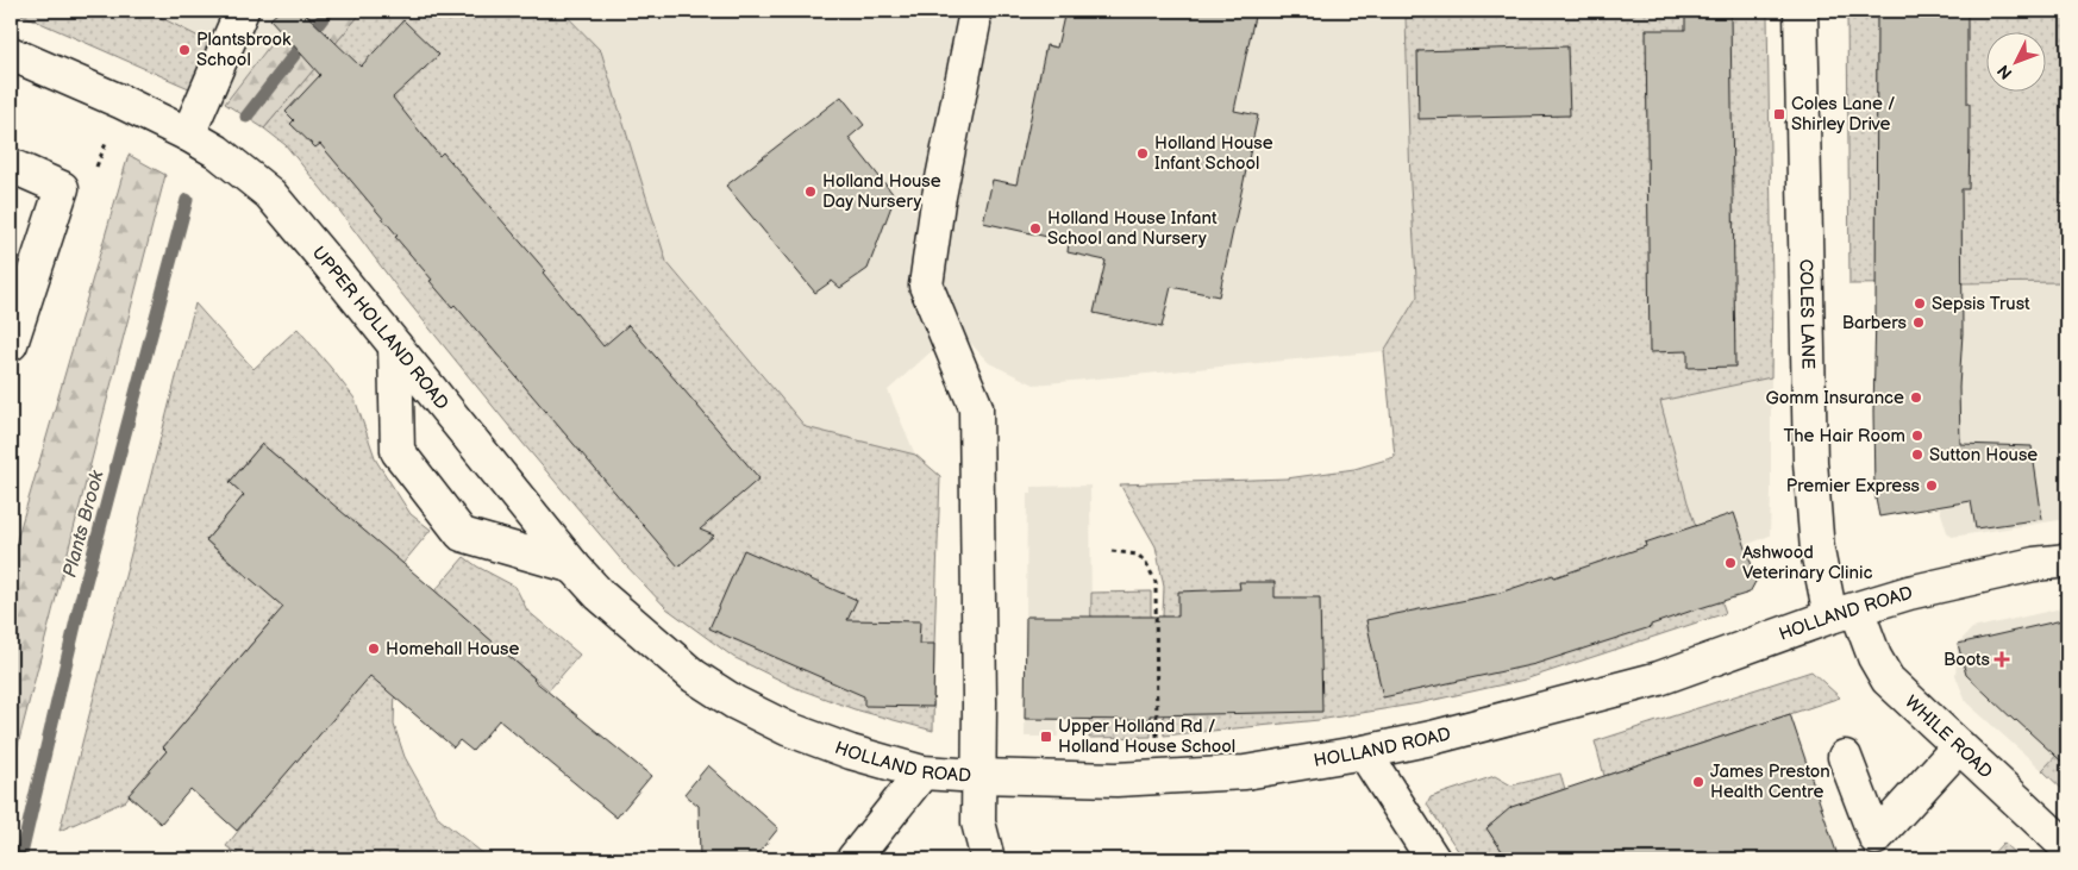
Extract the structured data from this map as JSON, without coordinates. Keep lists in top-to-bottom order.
{
  "streets": {
    "street": [
      "COLES LANE",
      "UPPER HOLLAND ROAD",
      "HOLLAND ROAD",
      "WHILE ROAD"
    ]
  },
  "crossings": [
    ["COLES LANE", "HOLLAND ROAD"],
    ["COLES LANE", "WHILE ROAD"],
    ["UPPER HOLLAND ROAD", "HOLLAND ROAD"],
    ["HOLLAND ROAD", "WHILE ROAD"]
  ],
  "water": ["Plants Brook"],
  "places": {
    "other": [
      "Plantsbrook School",
      "Holland House Infant School",
      "Holland House Day Nursery",
      "Holland House Infant School and Nursery",
      "Sepsis Trust",
      "Barbers",
      "Gomm Insurance",
      "The Hair Room",
      "Sutton House",
      "Premier Express",
      "Ashwood Veterinary Clinic",
      "Homehall House",
      "James Preston Health Centre"
    ],
    "transit": ["Coles Lane / Shirley Drive", "Upper Holland Rd / Holland House School"],
    "health": ["Boots"]
  },
  "north": "bottom left"
}
